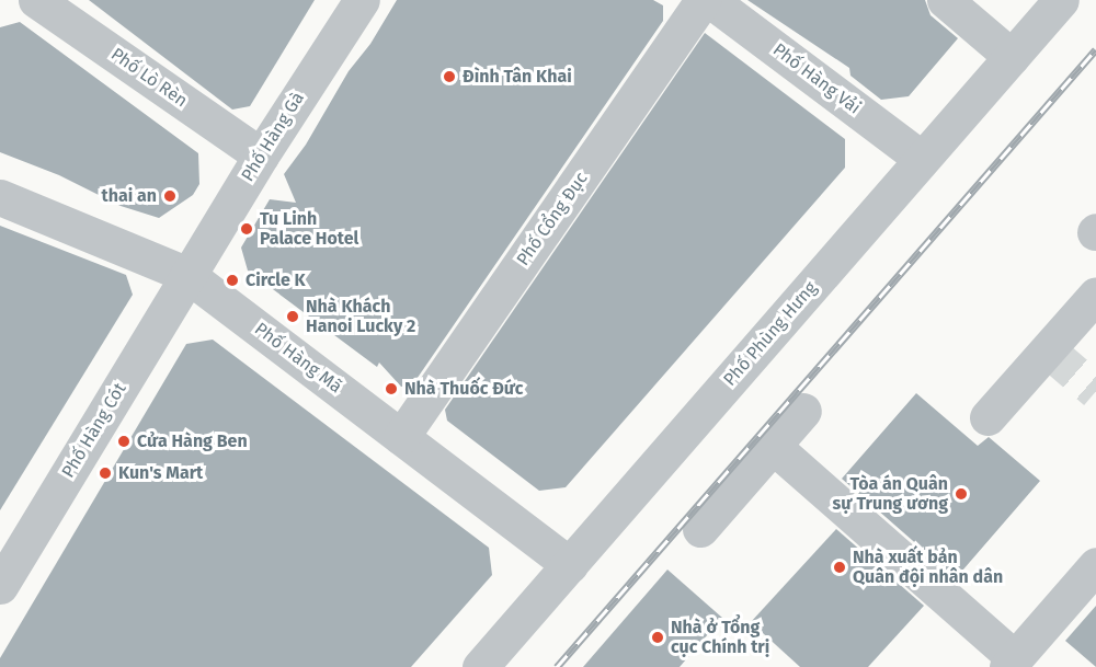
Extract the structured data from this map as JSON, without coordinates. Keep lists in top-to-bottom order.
{
  "streets": {
    "street": [
      "Phố Lò Rèn",
      "Phố Hàng Vải",
      "Phố Hàng Gà",
      "Phố Cổng Đục",
      "Phố Phùng Hưng",
      "Phố Hàng Mã",
      "Phố Hàng Cót"
    ]
  },
  "crossings": [
    ["Phố Lò Rèn", "Phố Hàng Gà"],
    ["Phố Hàng Vải", "Phố Phùng Hưng"],
    ["Phố Hàng Gà", "Phố Hàng Mã"],
    ["Phố Hàng Gà", "Phố Hàng Cót"],
    ["Phố Cổng Đục", "Phố Hàng Mã"],
    ["Phố Phùng Hưng", "Phố Hàng Mã"],
    ["Phố Hàng Mã", "Phố Hàng Cót"]
  ],
  "places": [
    "Đình Tân Khai",
    "thai an",
    "Tu Linh Palace Hotel",
    "Circle K",
    "Nhà Khách Hanoi Lucky 2",
    "Nhà Thuốc Đức",
    "Cửa Hàng Ben",
    "Kun's Mart",
    "Tòa án Quân sự Trung ương",
    "Nhà xuất bản Quân đội nhân dân",
    "Nhà ở Tổng cục Chính trị"
  ]
}
